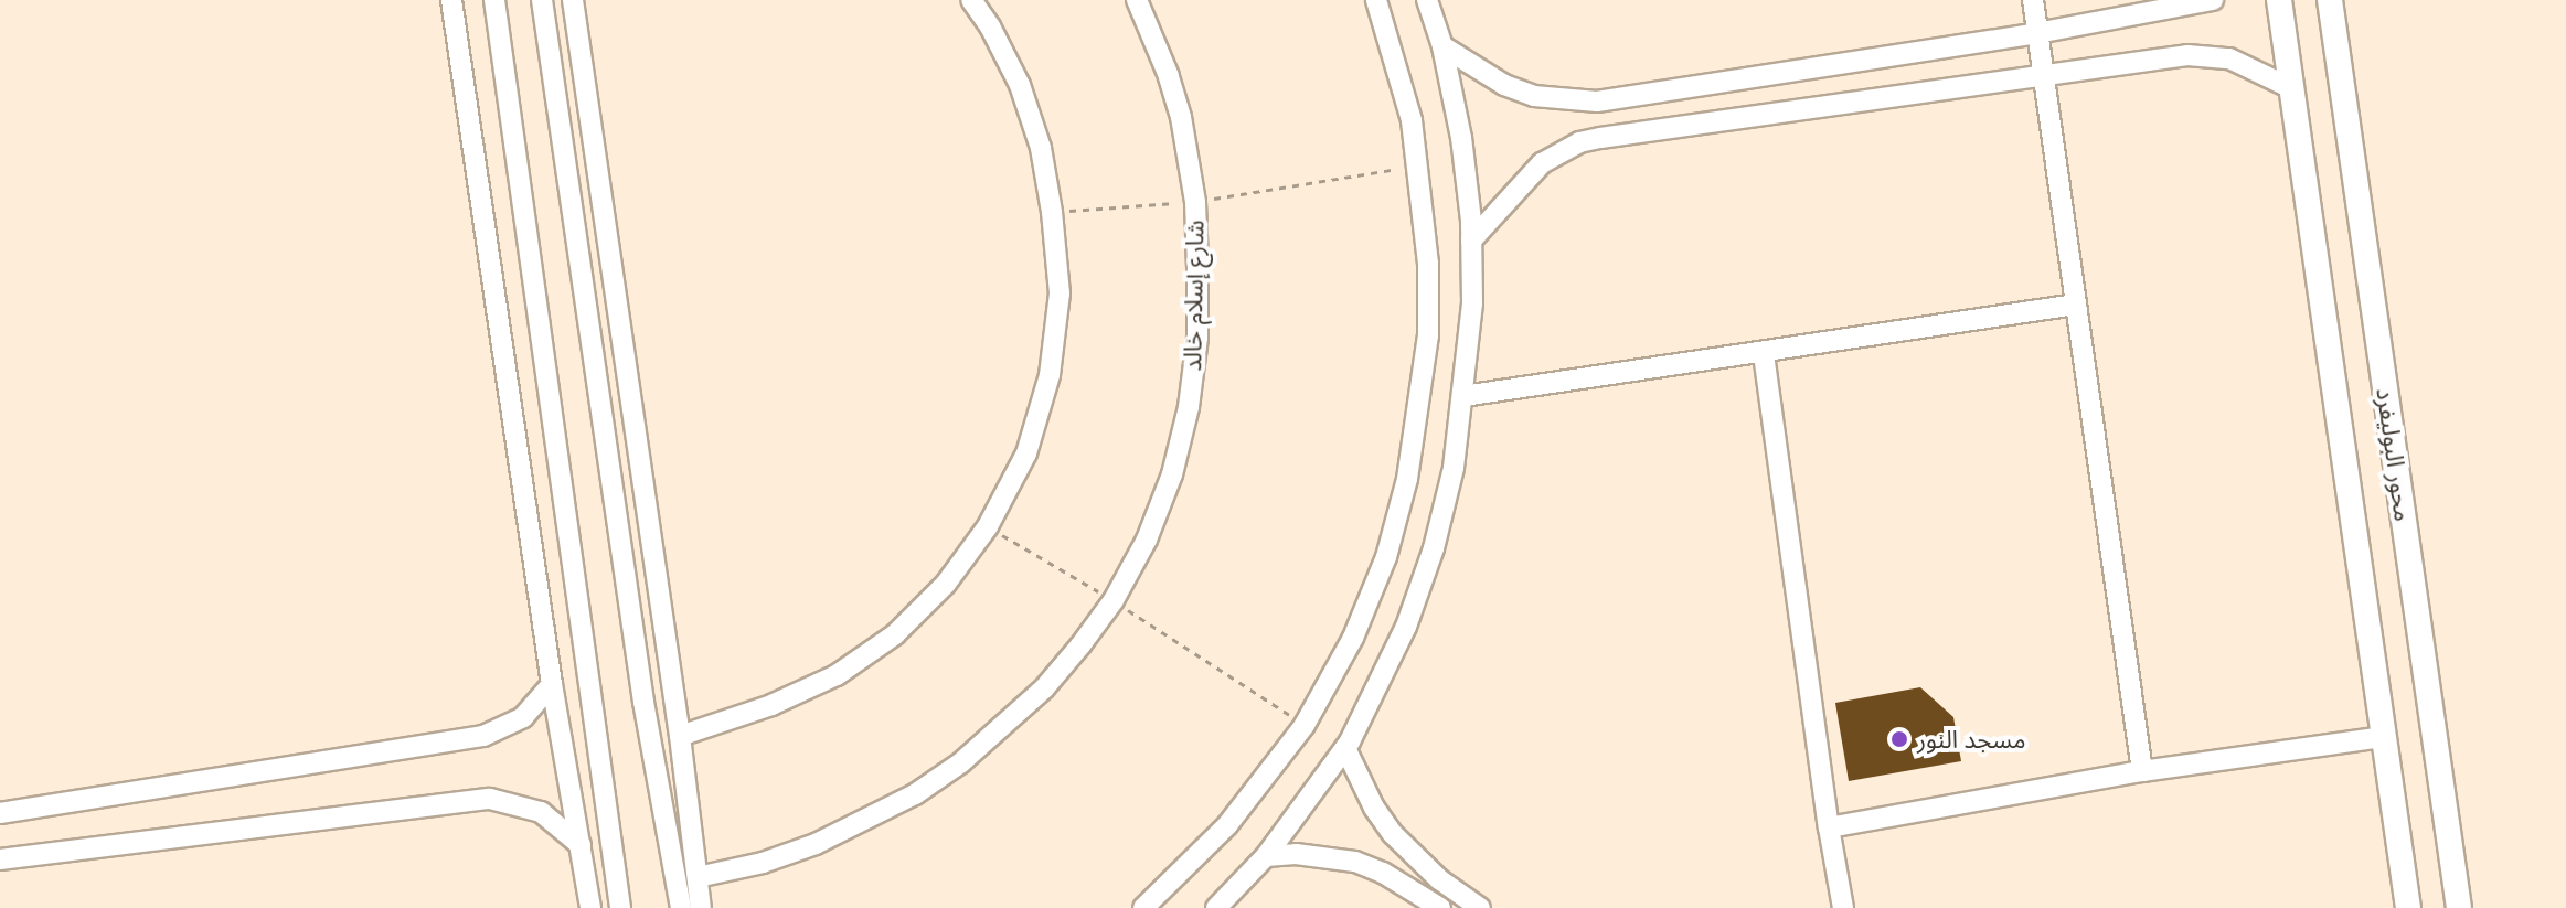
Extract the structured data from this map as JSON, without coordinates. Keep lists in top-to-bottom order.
{
  "streets": {
    "street": ["شارع إسلام خالد", "محور البوليفرد"]
  },
  "places": ["مسجد النور"]
}
